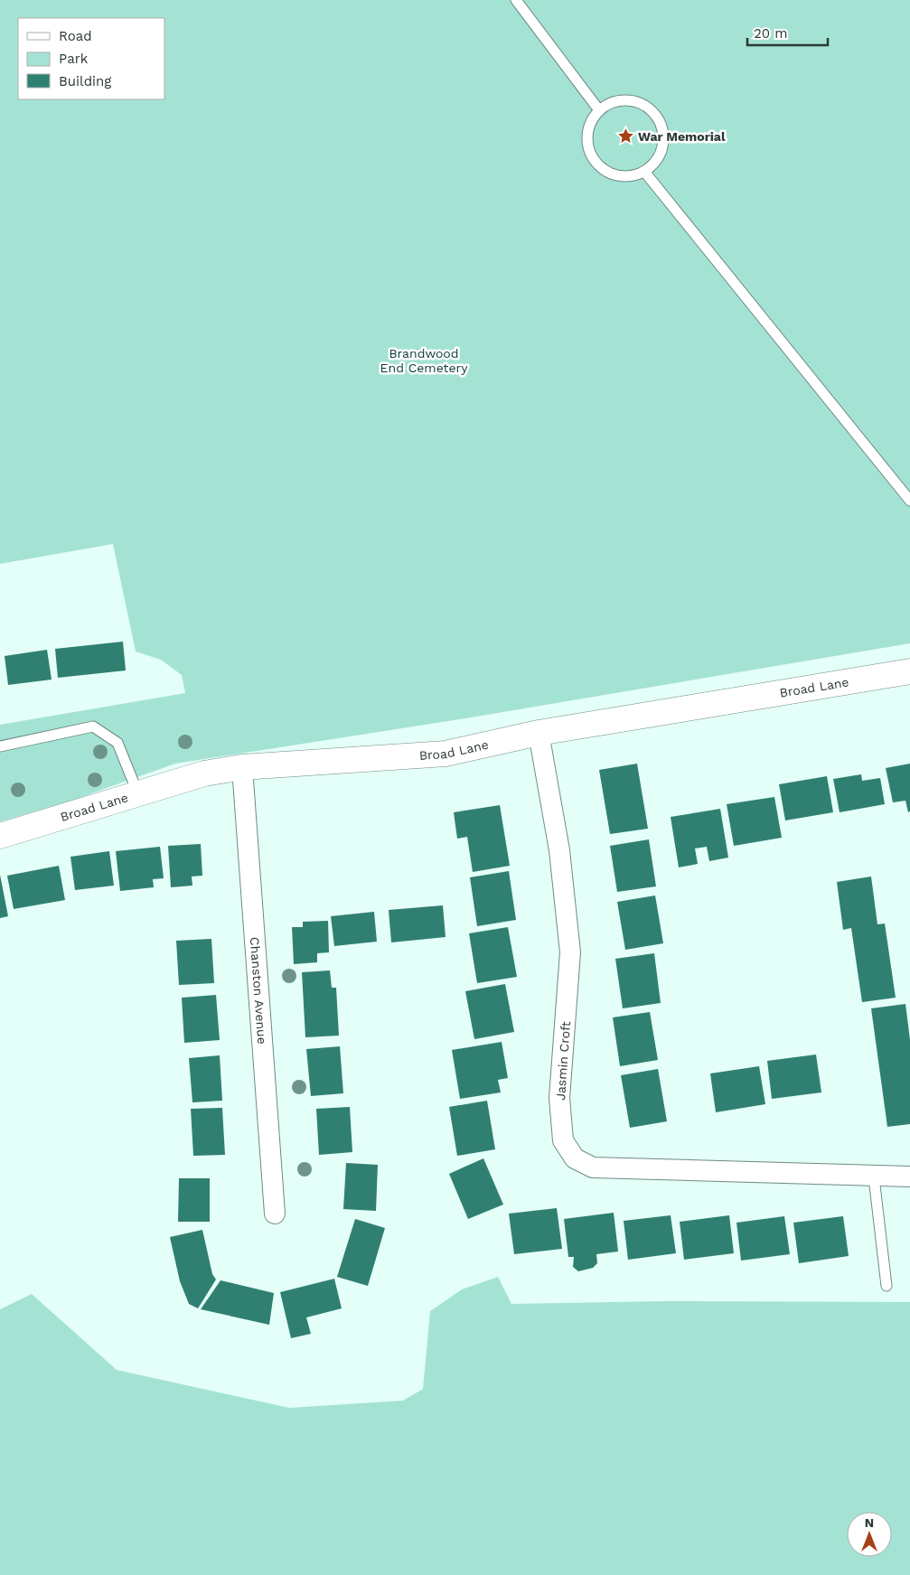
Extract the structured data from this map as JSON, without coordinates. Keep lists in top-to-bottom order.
{
  "streets": {
    "street": ["Broad Lane", "Chanston Avenue", "Jasmin Croft"]
  },
  "crossings": [
    ["Broad Lane", "Chanston Avenue"],
    ["Broad Lane", "Jasmin Croft"]
  ],
  "parks": ["Brandwood End Cemetery"],
  "places": {
    "place": ["War Memorial"]
  },
  "legend": ["Road", "Park", "Building"],
  "scale_bar": "20 m",
  "north": "top"
}
